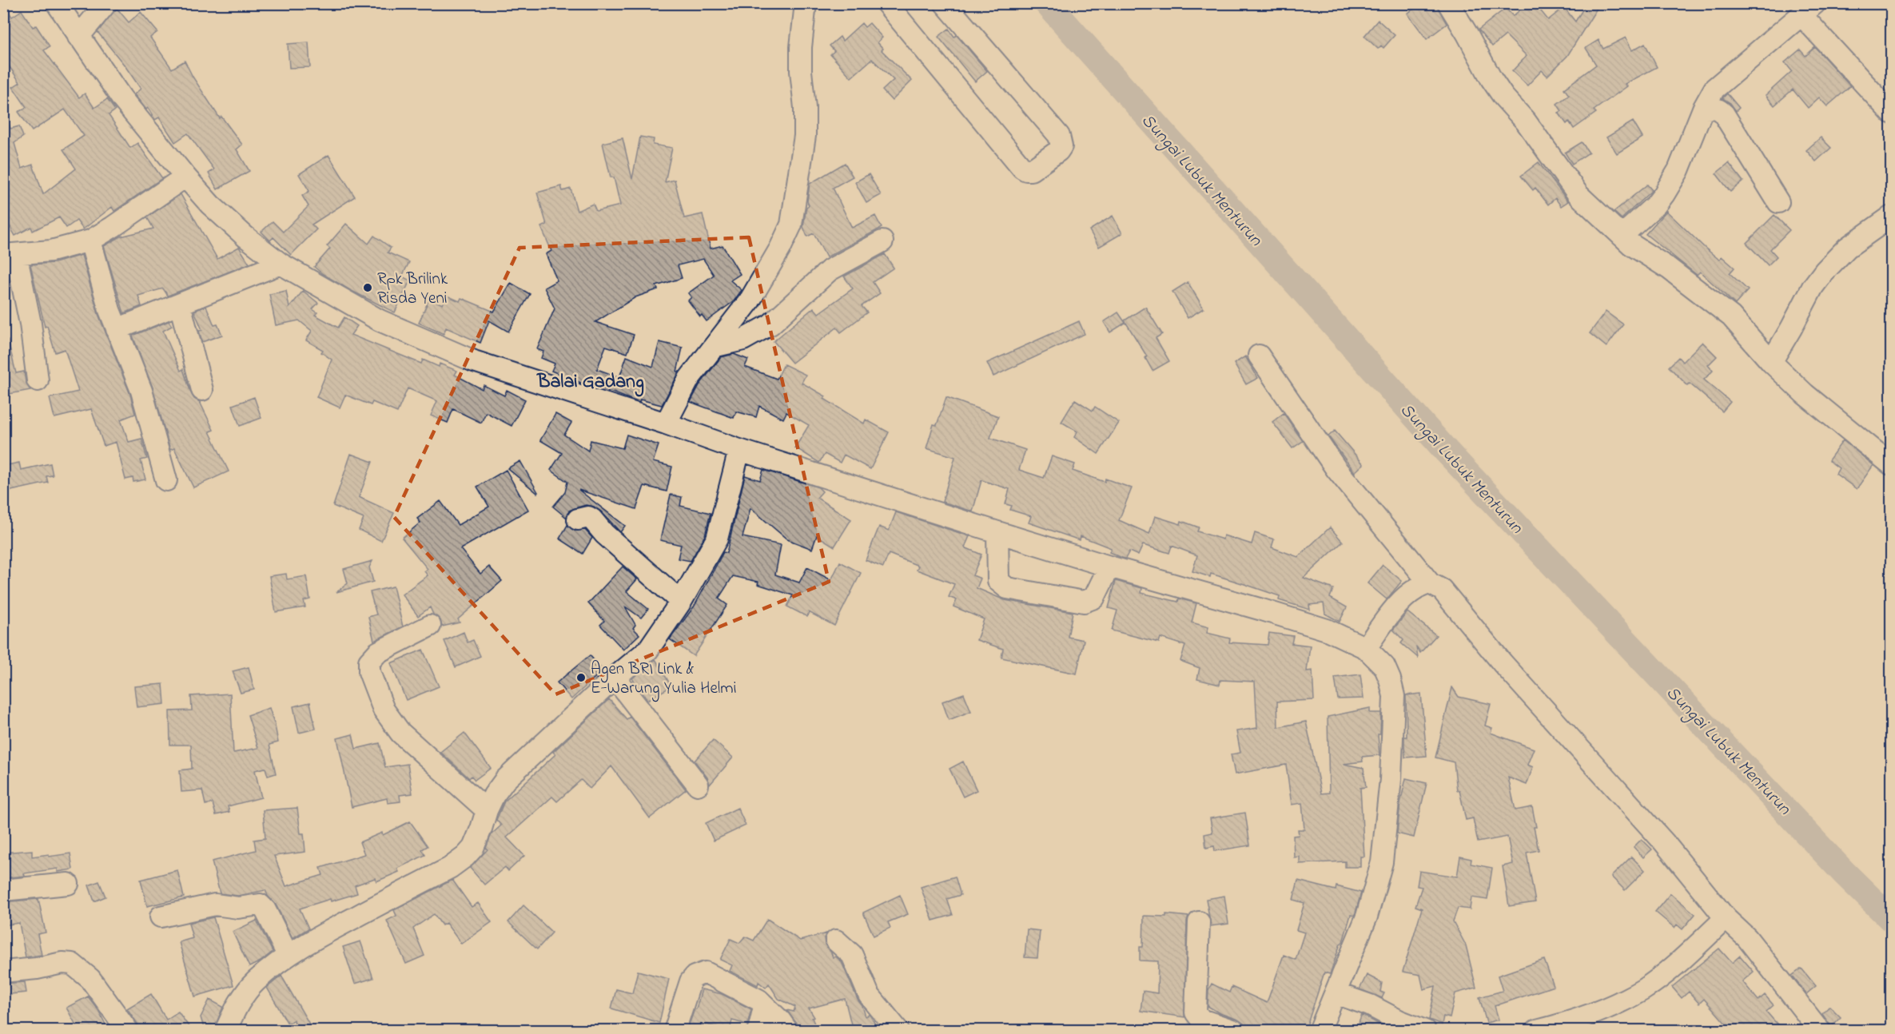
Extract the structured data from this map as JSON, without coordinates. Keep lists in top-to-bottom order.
{
  "districts": ["Balai Gadang"],
  "water": ["Sungai Lubuk Menturun"],
  "places": ["Rpk Brilink Risda Yeni", "Agen BRI Link & E-Warung Yulia Helmi"]
}
